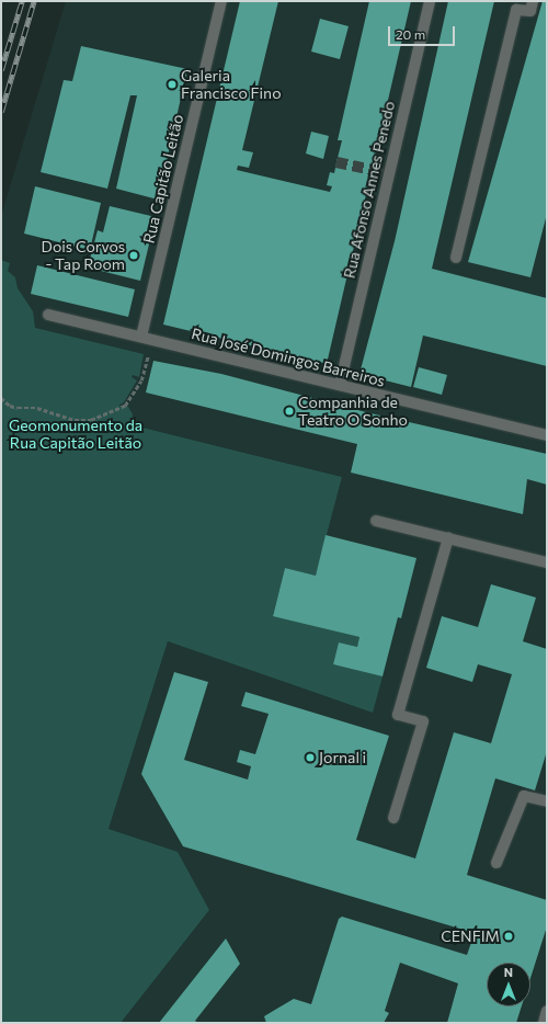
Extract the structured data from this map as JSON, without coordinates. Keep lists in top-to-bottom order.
{
  "streets": {
    "street": ["Rua Capitão Leitão", "Rua Afonso Annes Penedo", "Rua José Domingos Barreiros"]
  },
  "crossings": [
    ["Rua Capitão Leitão", "Rua José Domingos Barreiros"],
    ["Rua Afonso Annes Penedo", "Rua José Domingos Barreiros"]
  ],
  "parks": ["Geomonumento da Rua Capitão Leitão"],
  "places": [
    "Galeria Francisco Fino",
    "Dois Corvos - Tap Room",
    "Companhia de Teatro O Sonho",
    "Jornal i",
    "CENFIM"
  ],
  "scale_bar": "20 m",
  "north": "top"
}
